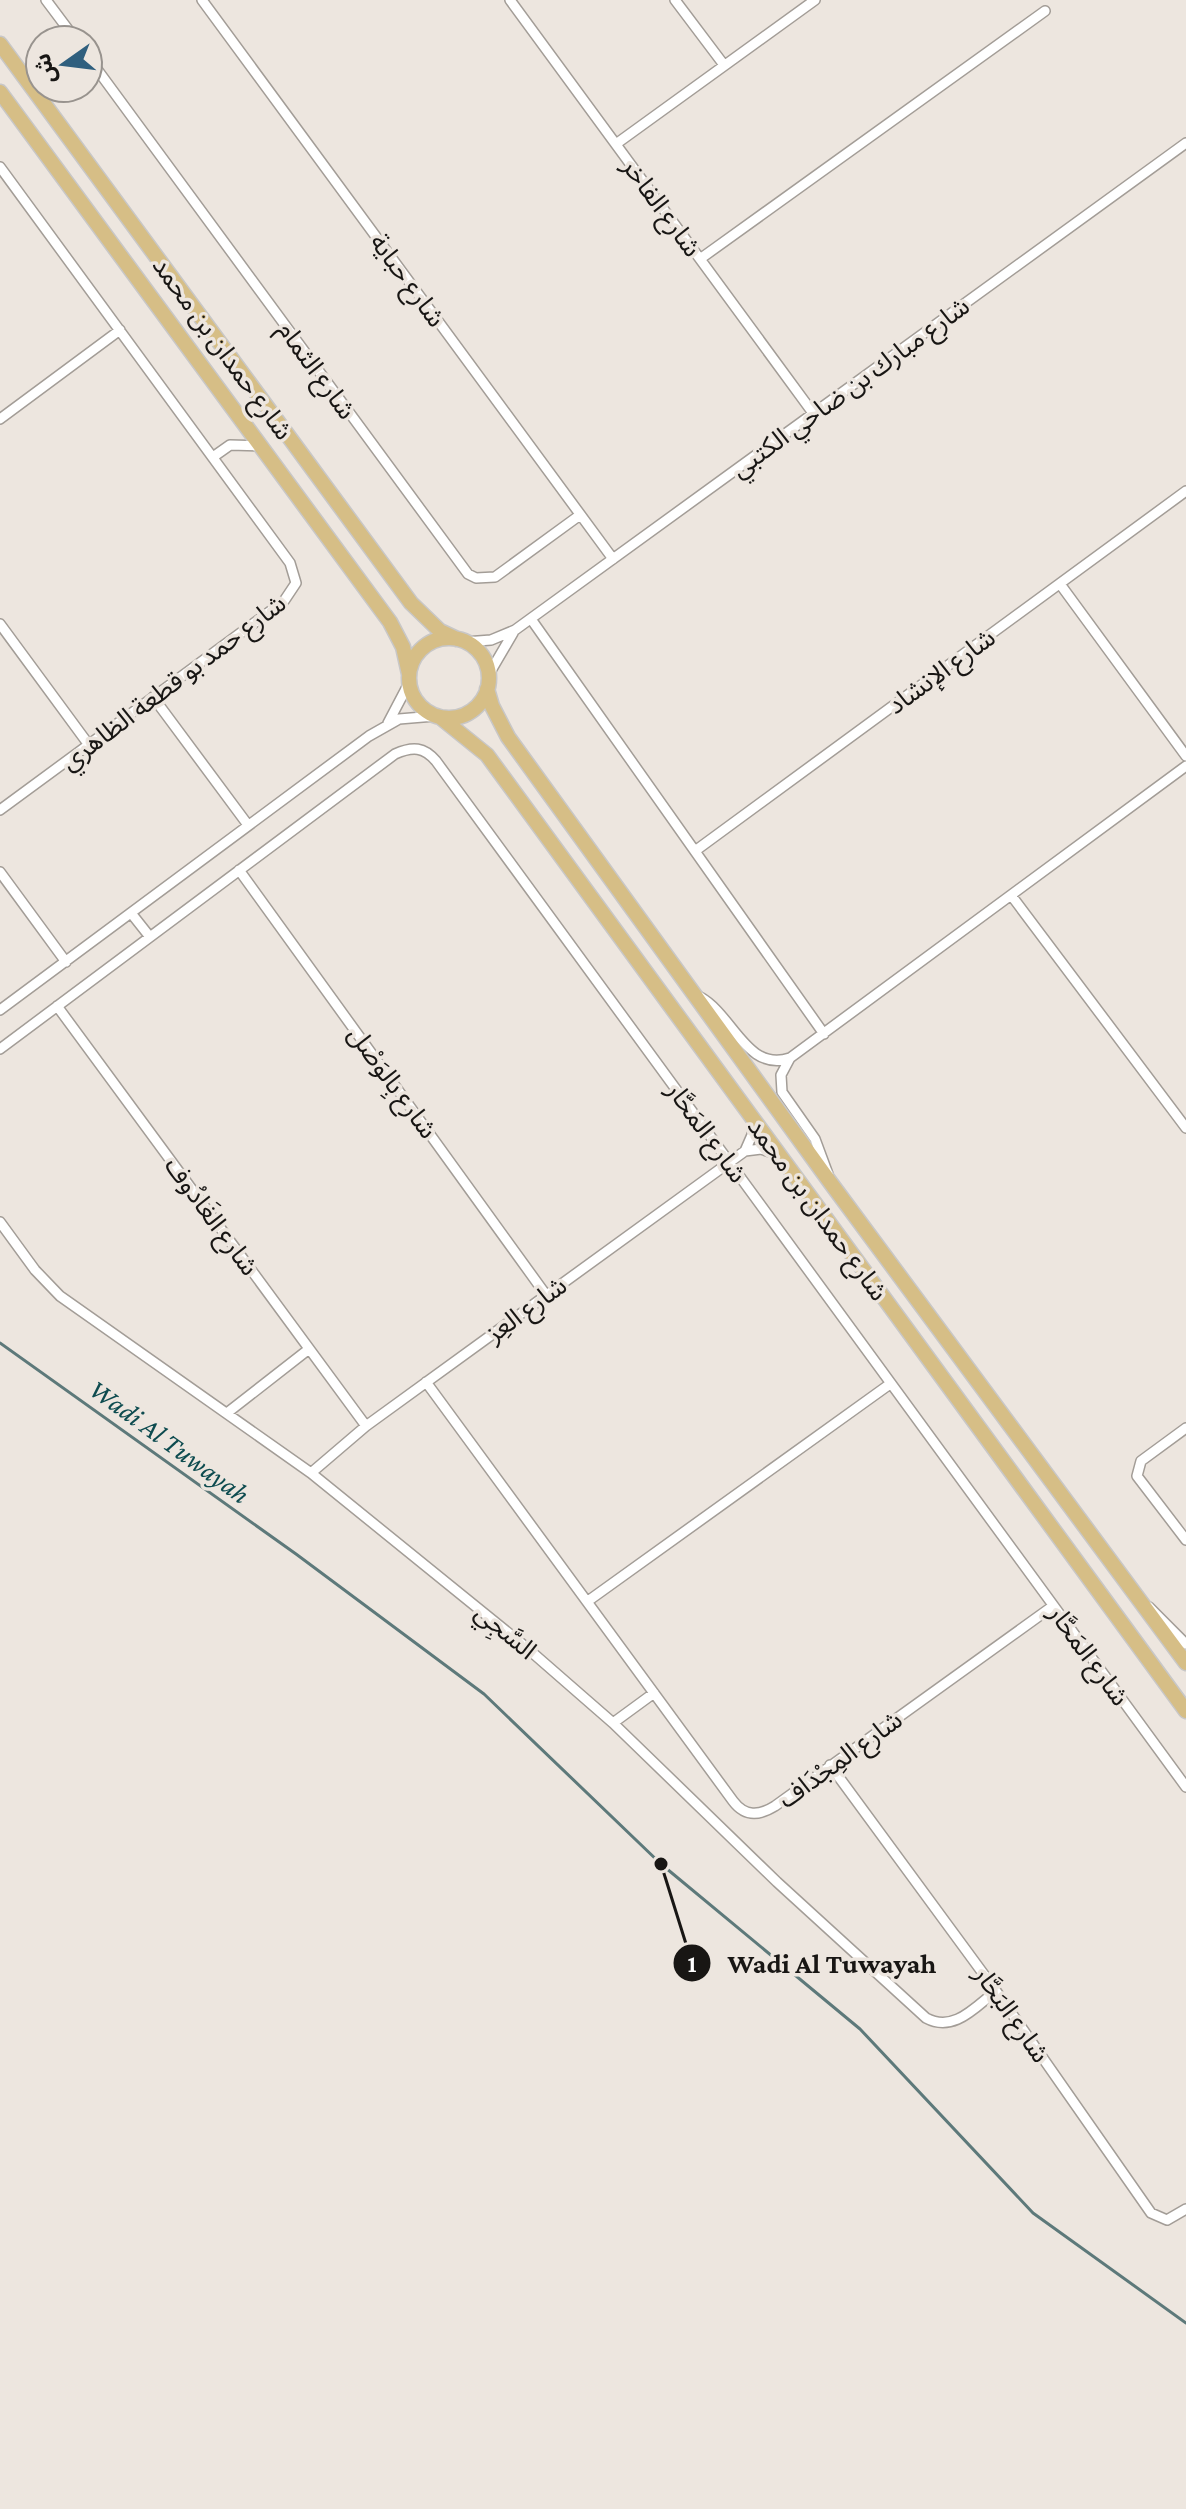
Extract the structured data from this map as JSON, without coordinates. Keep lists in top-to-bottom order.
{
  "streets": {
    "main road": ["شارع حمدان بن محمد"],
    "street": [
      "شارع الفاخر",
      "شارع حباية",
      "شارع الثمام",
      "شارع مبارك بن ضاحي الكتبي",
      "شارع الإنشاد",
      "شارع حمد بو قطعة الظاهري",
      "شارع بِالوَصْل",
      "شارع المَحَّار",
      "شارع الغَادُوف",
      "شارع العِز",
      "السَّجِي",
      "شارع المِجْدَاف",
      "شارع البَحَّار"
    ]
  },
  "crossings": [
    ["شارع الفاخر", "شارع مبارك بن ضاحي الكتبي"],
    ["شارع حباية", "شارع الثمام"],
    ["شارع حباية", "شارع مبارك بن ضاحي الكتبي"],
    ["شارع حمدان بن محمد", "شارع مبارك بن ضاحي الكتبي"],
    ["شارع بِالوَصْل", "شارع المَحَّار"],
    ["شارع بِالوَصْل", "شارع العِز"],
    ["شارع المَحَّار", "شارع الغَادُوف"],
    ["شارع المَحَّار", "شارع العِز"],
    ["شارع المَحَّار", "شارع المِجْدَاف"],
    ["شارع الغَادُوف", "شارع العِز"],
    ["شارع العِز", "السَّجِي"],
    ["شارع العِز", "شارع المِجْدَاف"],
    ["السَّجِي", "شارع البَحَّار"],
    ["شارع المِجْدَاف", "شارع البَحَّار"]
  ],
  "water": ["Wadi Al Tuwayah"],
  "places": ["Wadi Al Tuwayah"],
  "north": "left"
}
